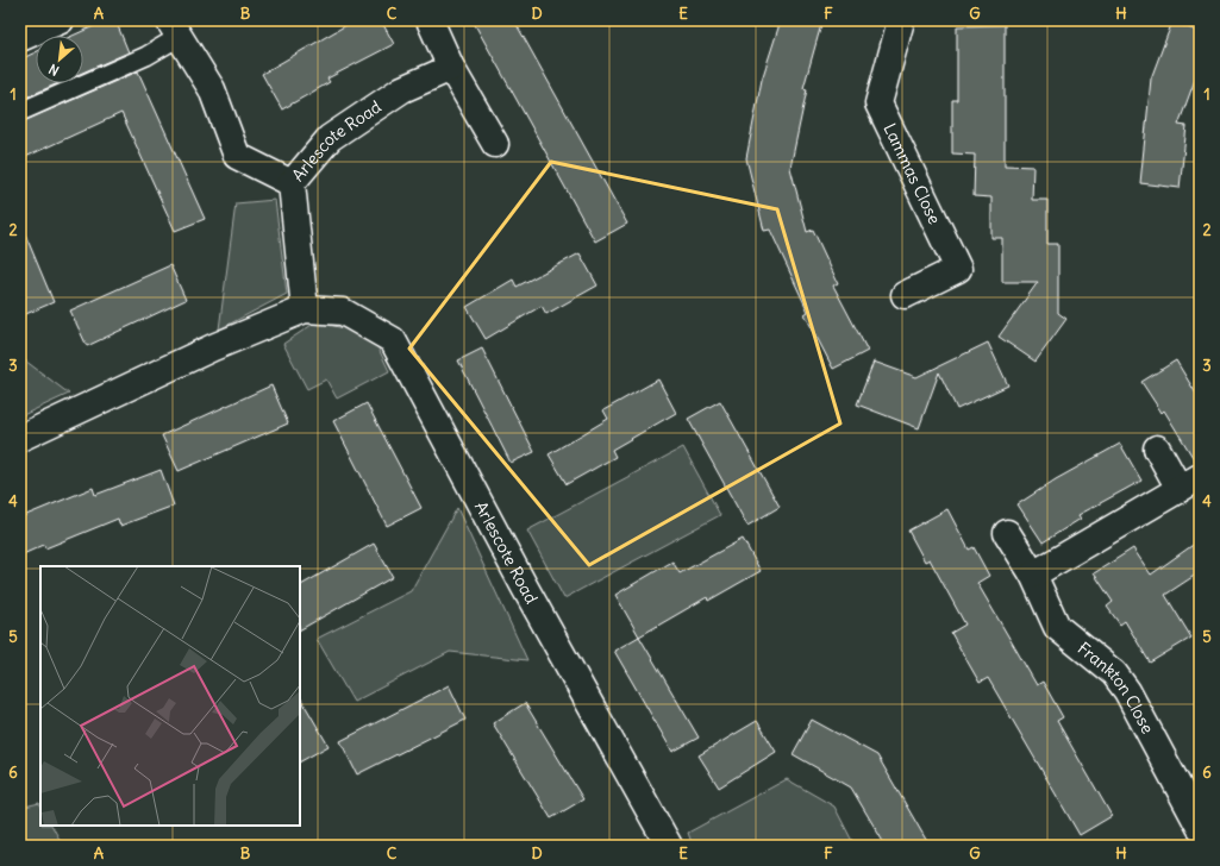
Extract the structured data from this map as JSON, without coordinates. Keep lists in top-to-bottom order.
{
  "streets": {
    "street": ["Arlescote Road", "Lammas Close", "Frankton Close"]
  },
  "north": "bottom left",
  "grid": {
    "columns": [
      "A",
      "B",
      "C",
      "D",
      "E",
      "F",
      "G",
      "H"
    ],
    "rows": [
      "1",
      "2",
      "3",
      "4",
      "5",
      "6"
    ]
  }
}
